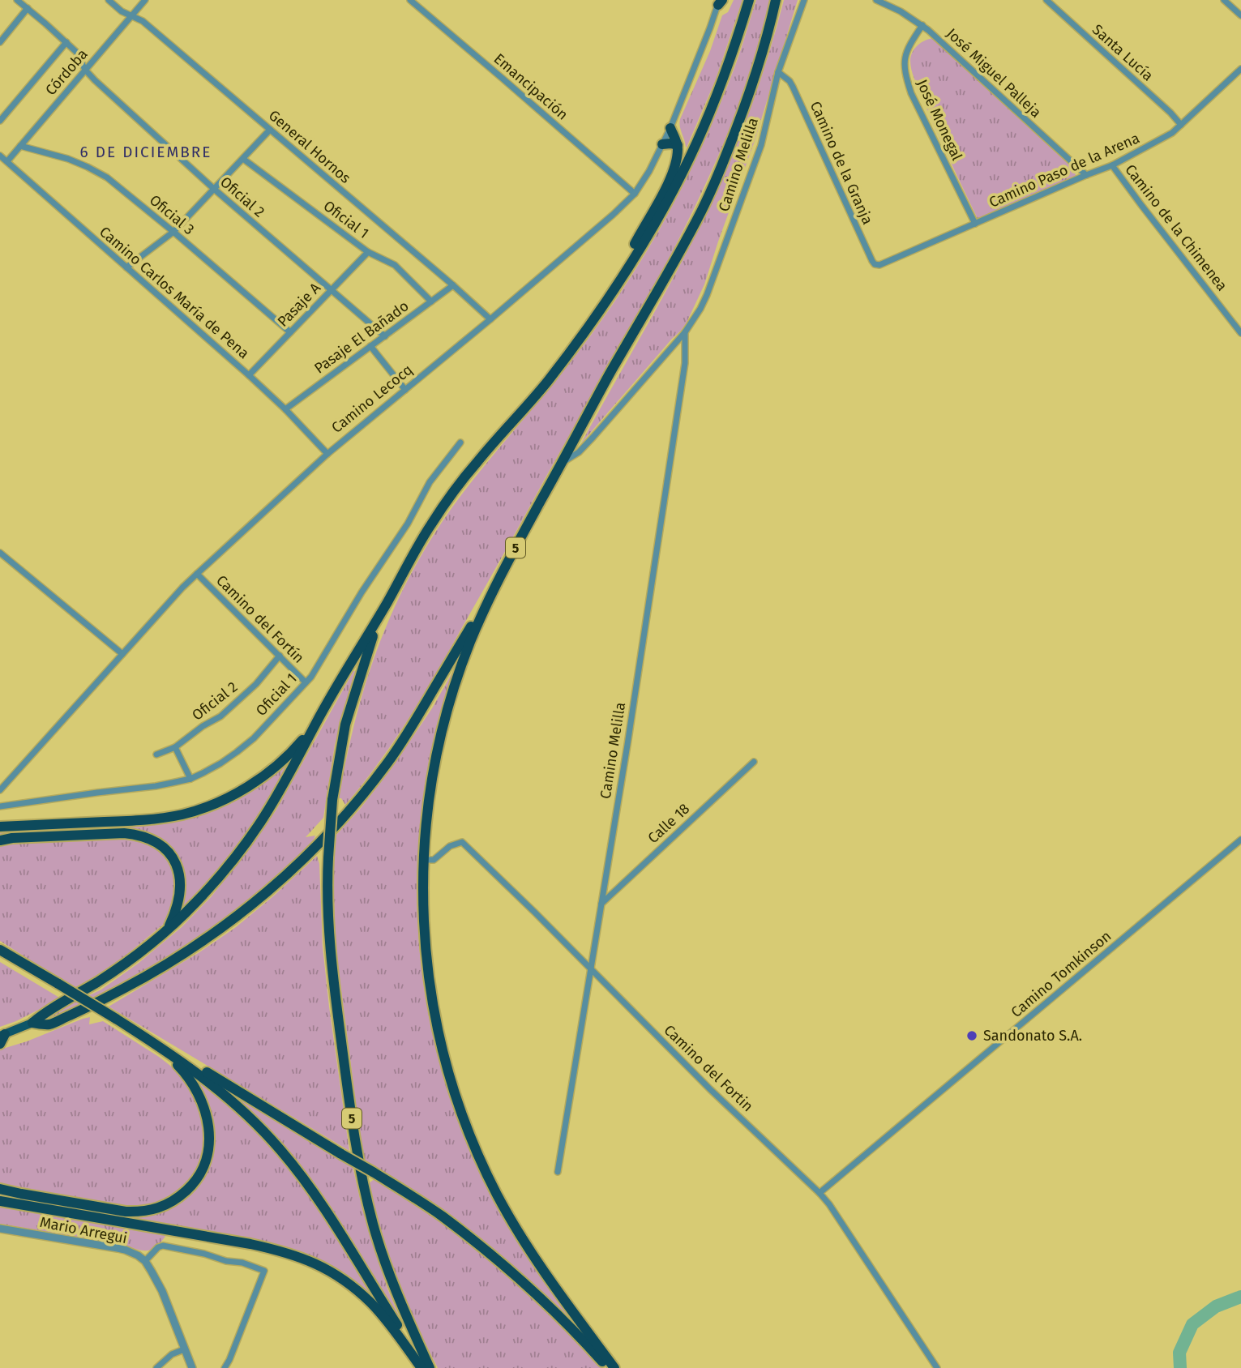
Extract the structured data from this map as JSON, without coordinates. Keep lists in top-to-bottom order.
{
  "streets": {
    "highway": ["5"],
    "street": [
      "Santa Lucía",
      "Córdoba",
      "José Miguel Palleja",
      "Emancipación",
      "José Monegal",
      "General Hornos",
      "Camino de la Granja",
      "Camino Melilla",
      "Camino Paso de la Arena",
      "Oficial 2",
      "Oficial 3",
      "Oficial 1",
      "Camino de la Chimenea",
      "Camino Carlos María de Pena",
      "Pasaje A",
      "Pasaje El Bañado",
      "Camino Lecocq",
      "Camino del Fortín",
      "Calle 18",
      "Camino Tomkinson",
      "Camino del Fortin",
      "Mario Arregui"
    ]
  },
  "crossings": [
    ["Santa Lucía", "Camino Paso de la Arena"],
    ["Córdoba", "General Hornos"],
    ["Córdoba", "Oficial 2"],
    ["Córdoba", "Oficial 3"],
    ["Córdoba", "Camino Carlos María de Pena"],
    ["José Miguel Palleja", "José Monegal"],
    ["José Miguel Palleja", "Camino Paso de la Arena"],
    ["Emancipación", "Camino Lecocq"],
    ["José Monegal", "Camino Paso de la Arena"],
    ["General Hornos", "Pasaje El Bañado"],
    ["General Hornos", "Camino Lecocq"],
    ["Camino de la Granja", "Camino Melilla"],
    ["Camino de la Granja", "Camino Paso de la Arena"],
    ["Camino Melilla", "5"],
    ["Camino Melilla", "Calle 18"],
    ["Camino Melilla", "Camino del Fortin"],
    ["Camino Paso de la Arena", "Camino de la Chimenea"],
    ["Oficial 2", "Pasaje A"],
    ["Oficial 2", "Pasaje El Bañado"],
    ["Oficial 2", "Camino del Fortín"],
    ["Oficial 3", "Pasaje A"],
    ["Oficial 1", "Pasaje A"],
    ["Oficial 1", "Pasaje El Bañado"],
    ["Oficial 1", "Camino del Fortín"],
    ["Camino Carlos María de Pena", "Pasaje A"],
    ["Camino Carlos María de Pena", "Pasaje El Bañado"],
    ["Camino Carlos María de Pena", "Camino Lecocq"],
    ["Camino Lecocq", "Camino del Fortín"],
    ["5", "Camino del Fortin"],
    ["Camino Tomkinson", "Camino del Fortin"]
  ],
  "districts": ["6 DE DICIEMBRE"],
  "places": ["Sandonato S.A."]
}
